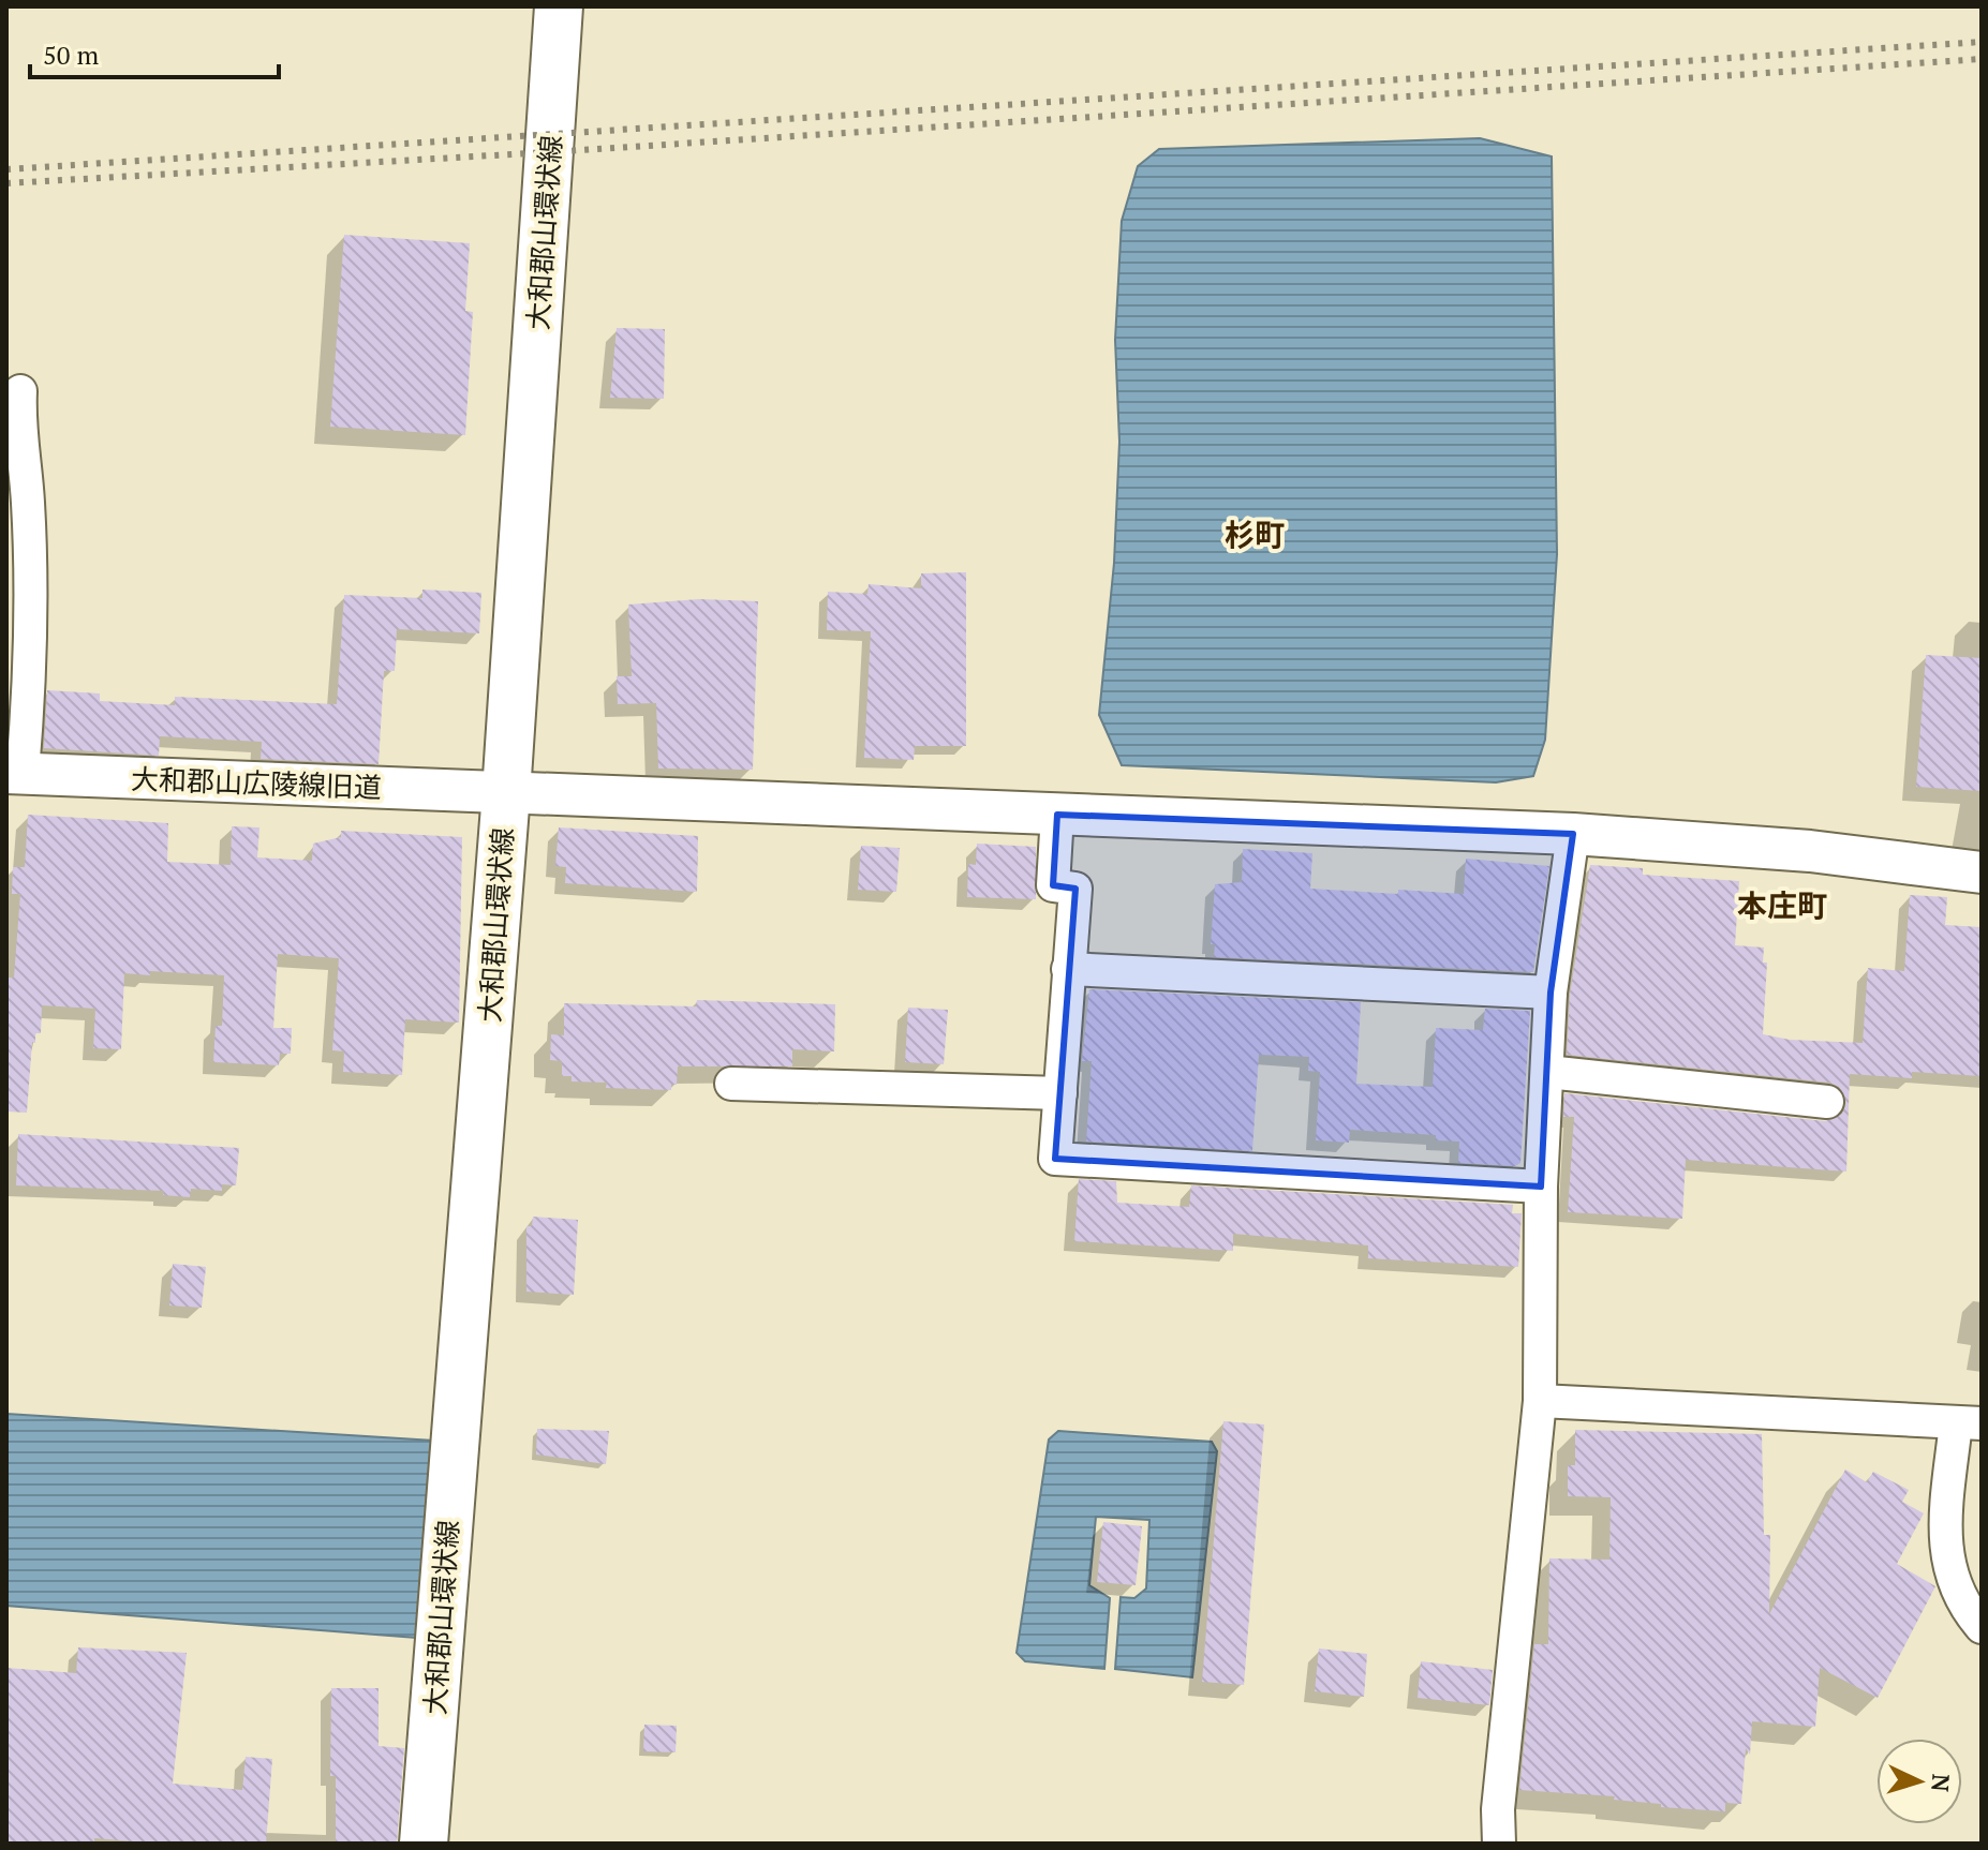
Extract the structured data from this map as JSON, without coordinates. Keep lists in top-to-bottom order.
{
  "streets": {
    "main road": ["大和郡山環状線"],
    "street": ["大和郡山広陵線旧道"]
  },
  "crossings": [
    ["大和郡山環状線", "大和郡山広陵線旧道"]
  ],
  "districts": ["杉町", "本庄町"],
  "scale_bar": "50 m",
  "north": "right"
}
